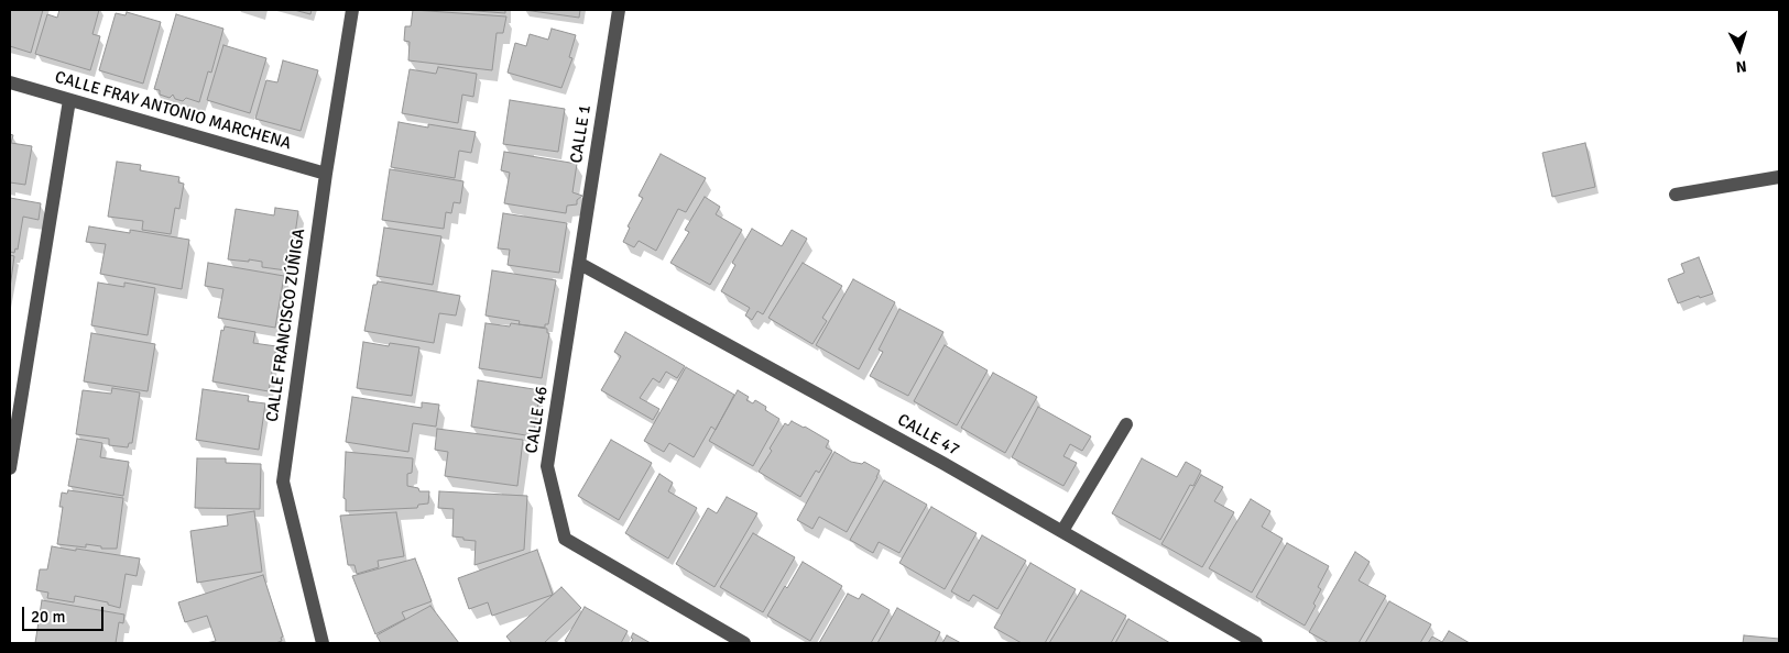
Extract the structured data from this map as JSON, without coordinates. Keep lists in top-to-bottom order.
{
  "streets": {
    "street": [
      "CALLE FRAY ANTONIO MARCHENA",
      "CALLE 1",
      "CALLE FRANCISCO ZÚÑIGA",
      "CALLE 46",
      "CALLE 47"
    ]
  },
  "crossings": [
    ["CALLE FRAY ANTONIO MARCHENA", "CALLE FRANCISCO ZÚÑIGA"],
    ["CALLE 1", "CALLE 46"],
    ["CALLE 1", "CALLE 47"],
    ["CALLE 46", "CALLE 47"]
  ],
  "scale_bar": "20 m",
  "north": "bottom"
}
